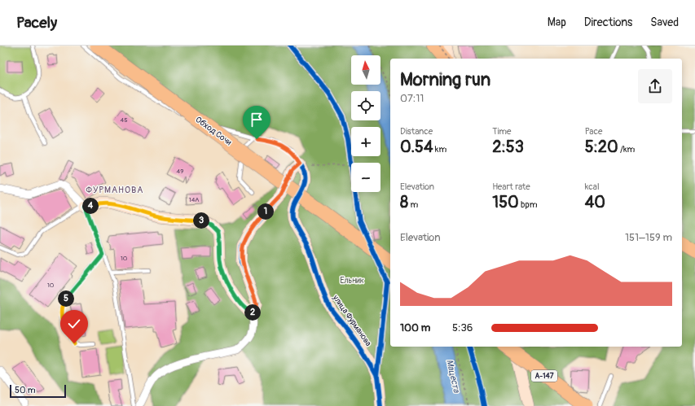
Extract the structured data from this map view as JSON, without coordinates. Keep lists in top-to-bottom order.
{
  "streets": {
    "highway": ["Обход Сочи", "А-147"],
    "street": ["улица Фурманова"]
  },
  "districts": ["ФУРМАНОВА"],
  "water": ["Мацеста"],
  "parks": ["Ельник"],
  "house_numbers": [
    "45",
    "49",
    "14А",
    "10",
    "10"
  ],
  "scale_bar": "50 m",
  "north": "top",
  "page": {
    "header": "Pacely",
    "nav": ["Map", "Directions", "Saved"],
    "map_buttons": ["+", "−"],
    "heading": ["Morning run", "07:11"],
    "stats": [
      ["Distance", "0.54 km"],
      ["Time", "2:53"],
      ["Pace", "5:20 /km"],
      ["Elevation", "8 m"],
      ["Heart rate", "150 bpm"],
      ["kcal", "40"]
    ],
    "pins": [
      "4",
      "1",
      "3",
      "5",
      "2"
    ],
    "chart": ["Elevation", "151–159 m"],
    "list": [
      {
        "name": "100 m",
        "note": "5:36"
      }
    ],
    "scale": "50 m"
  }
}
